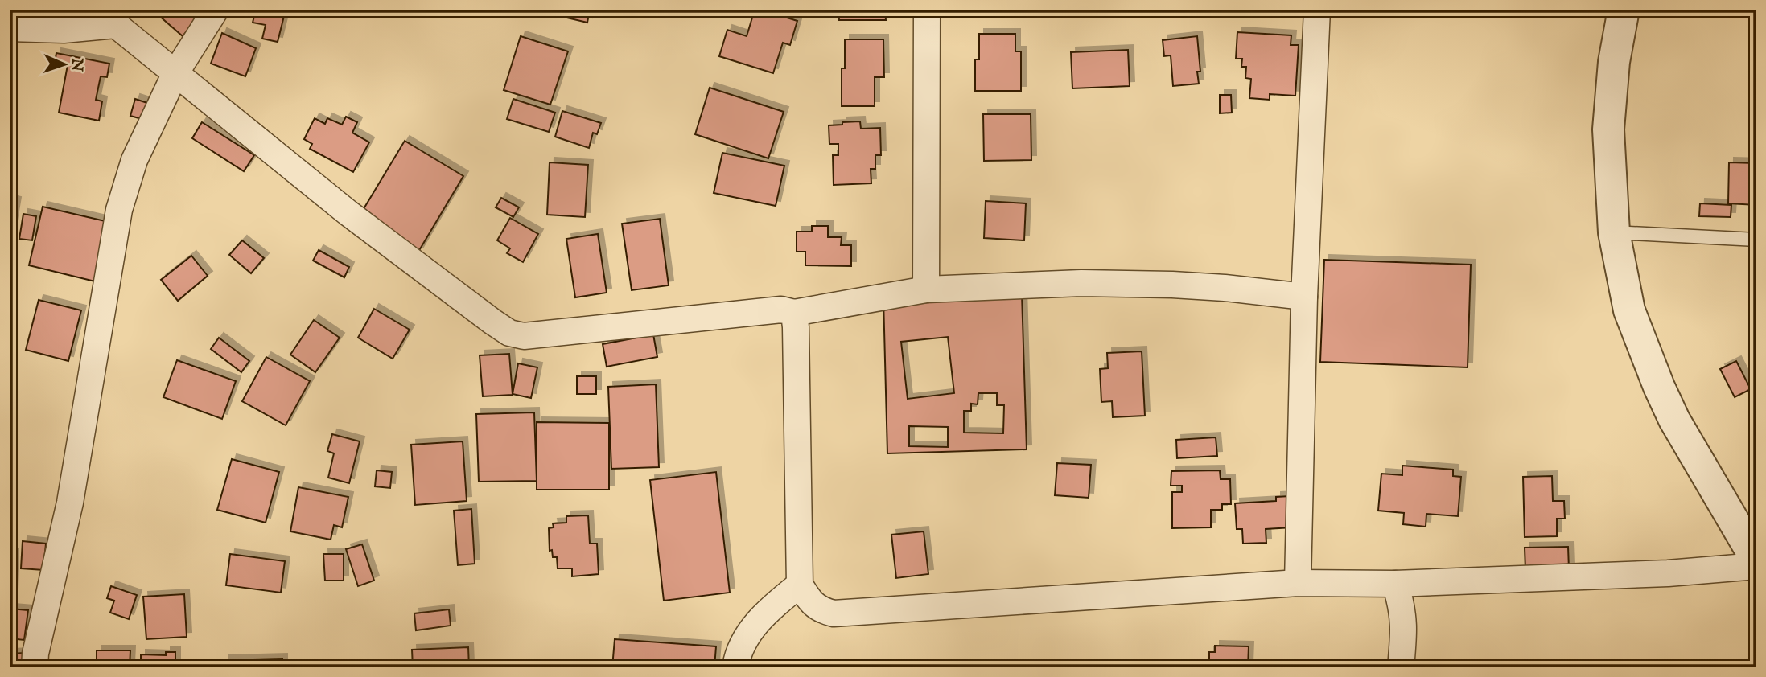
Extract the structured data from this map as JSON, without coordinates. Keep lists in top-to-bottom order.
{
  "north": "right"
}
